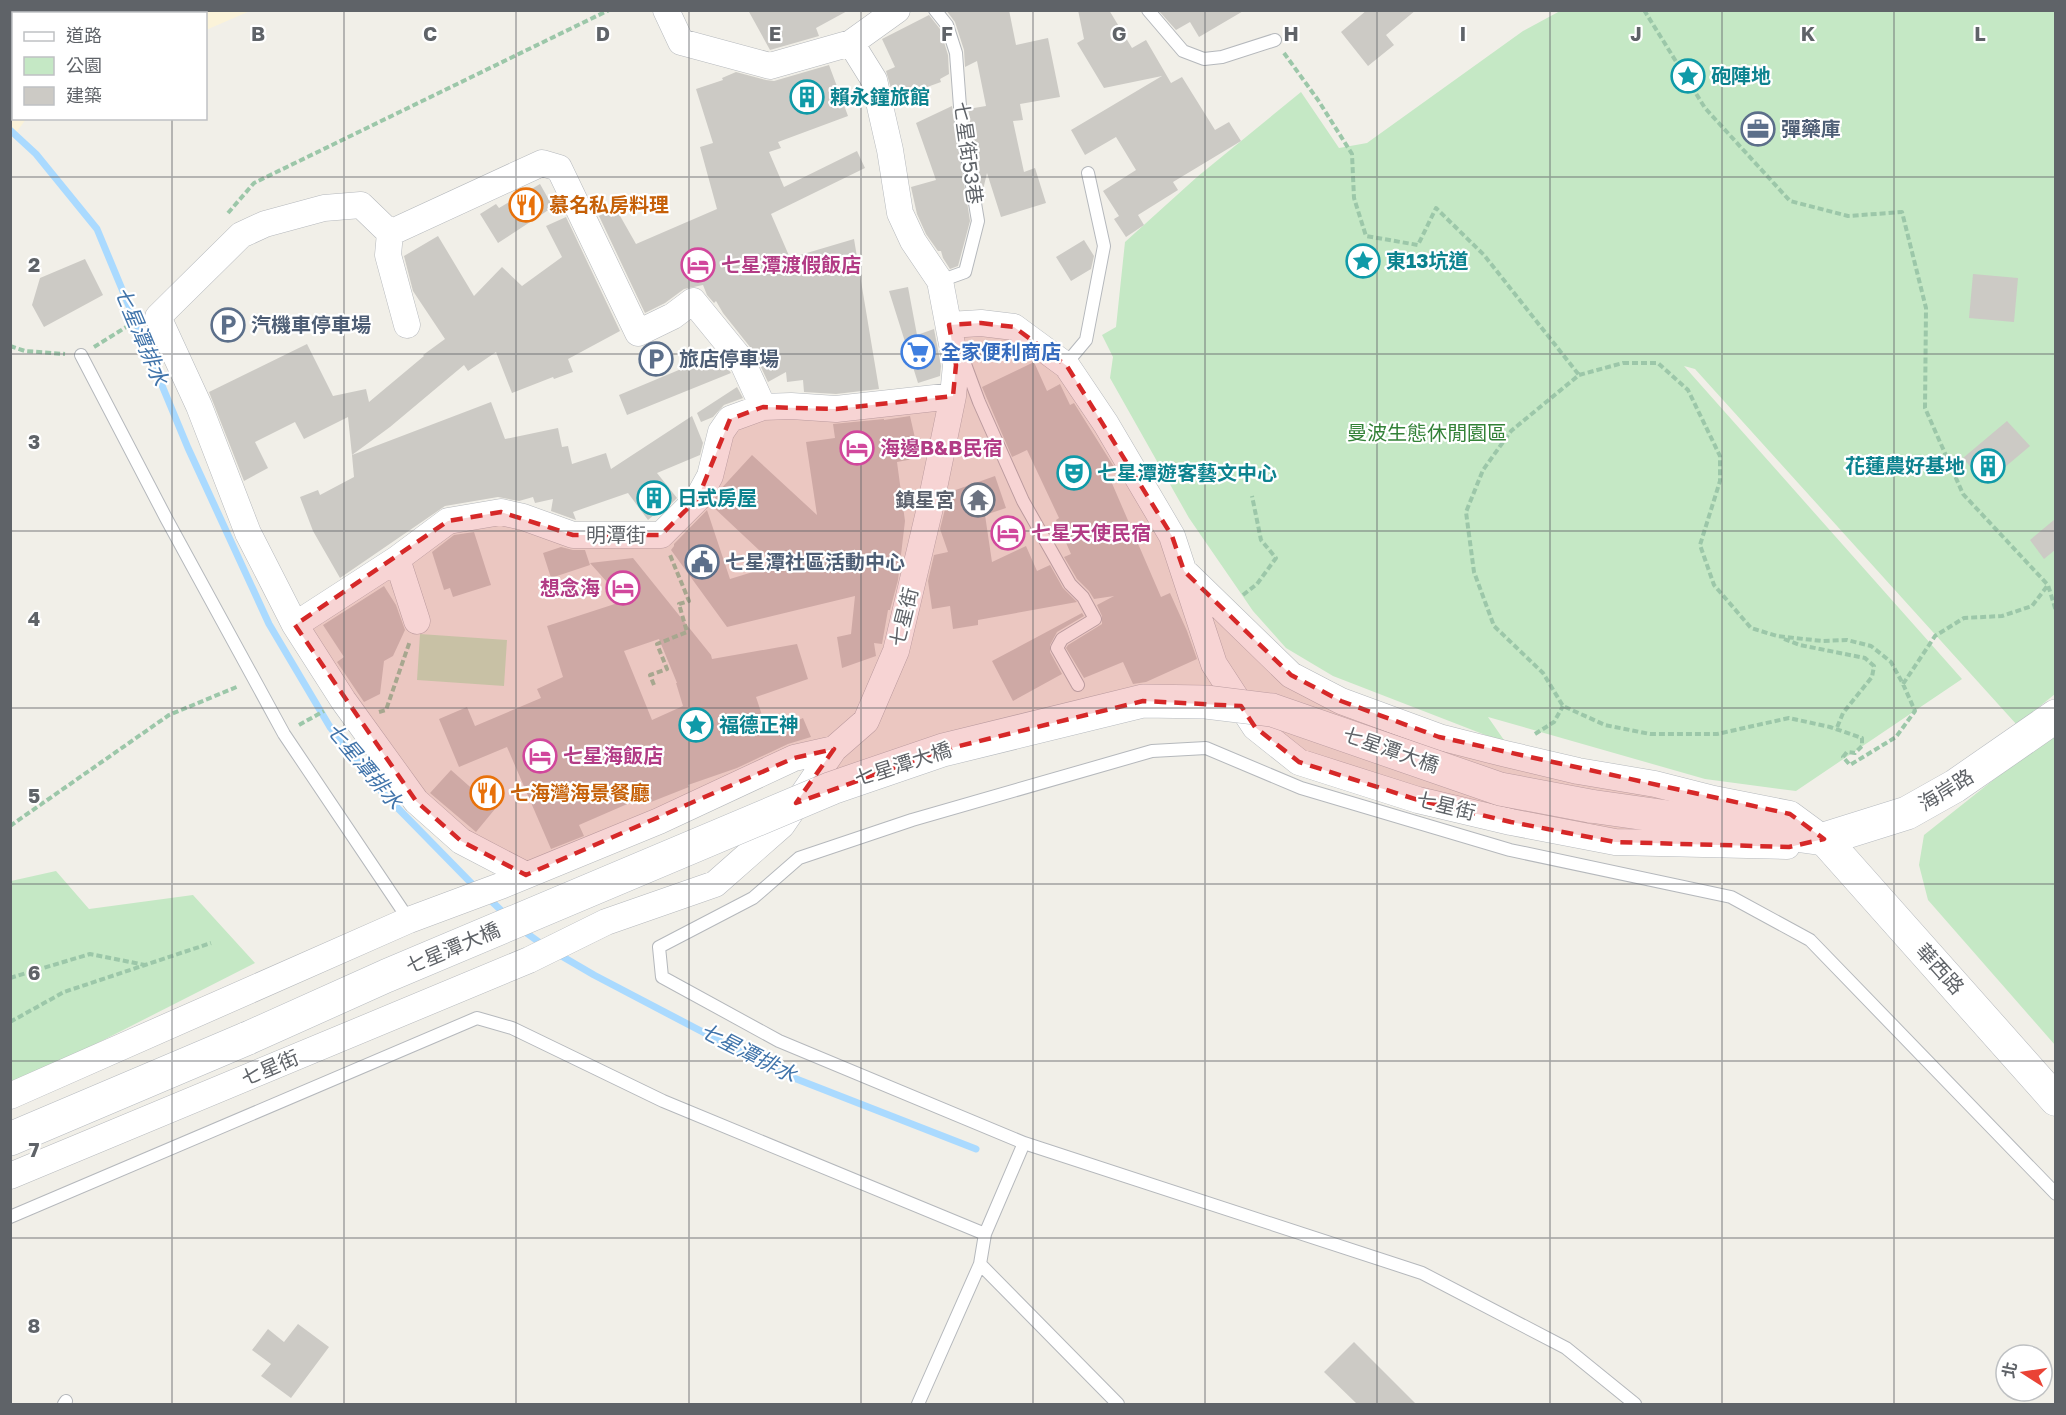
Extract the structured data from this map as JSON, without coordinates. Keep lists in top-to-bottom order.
{
  "streets": {
    "main road": ["七星街", "七星潭大橋", "海岸路"],
    "street": ["明潭街", "華西路"],
    "lane": ["七星街53巷"]
  },
  "crossings": [
    ["七星街53巷", "七星街"],
    ["明潭街", "七星街"],
    ["七星街", "七星潭大橋"],
    ["七星街", "海岸路"],
    ["七星街", "華西路"],
    ["七星潭大橋", "海岸路"],
    ["七星潭大橋", "華西路"],
    ["海岸路", "華西路"]
  ],
  "water": ["七星潭排水"],
  "parks": ["曼波生態休閒園區"],
  "places": {
    "place": ["砲陣地", "東13坑道", "福德正神"],
    "building": ["賴永鐘旅館", "花蓮農好基地", "日式房屋"],
    "office": ["彈藥庫"],
    "restaurant": ["慕名私房料理", "七海灣海景餐廳"],
    "hotel": [
      "七星潭渡假飯店",
      "海邊B&B民宿",
      "七星天使民宿",
      "想念海",
      "七星海飯店"
    ],
    "parking": ["汽機車停車場", "旅店停車場"],
    "supermarket": ["全家便利商店"],
    "theatre": ["七星潭遊客藝文中心"],
    "temple": ["鎮星宮"],
    "public building": ["七星潭社區活動中心"]
  },
  "legend": ["道路", "公園", "建築"],
  "north": "left",
  "grid": {
    "columns": [
      "B",
      "C",
      "D",
      "E",
      "F",
      "G",
      "H",
      "I",
      "J",
      "K",
      "L"
    ],
    "rows": [
      "2",
      "3",
      "4",
      "5",
      "6",
      "7",
      "8"
    ]
  }
}
